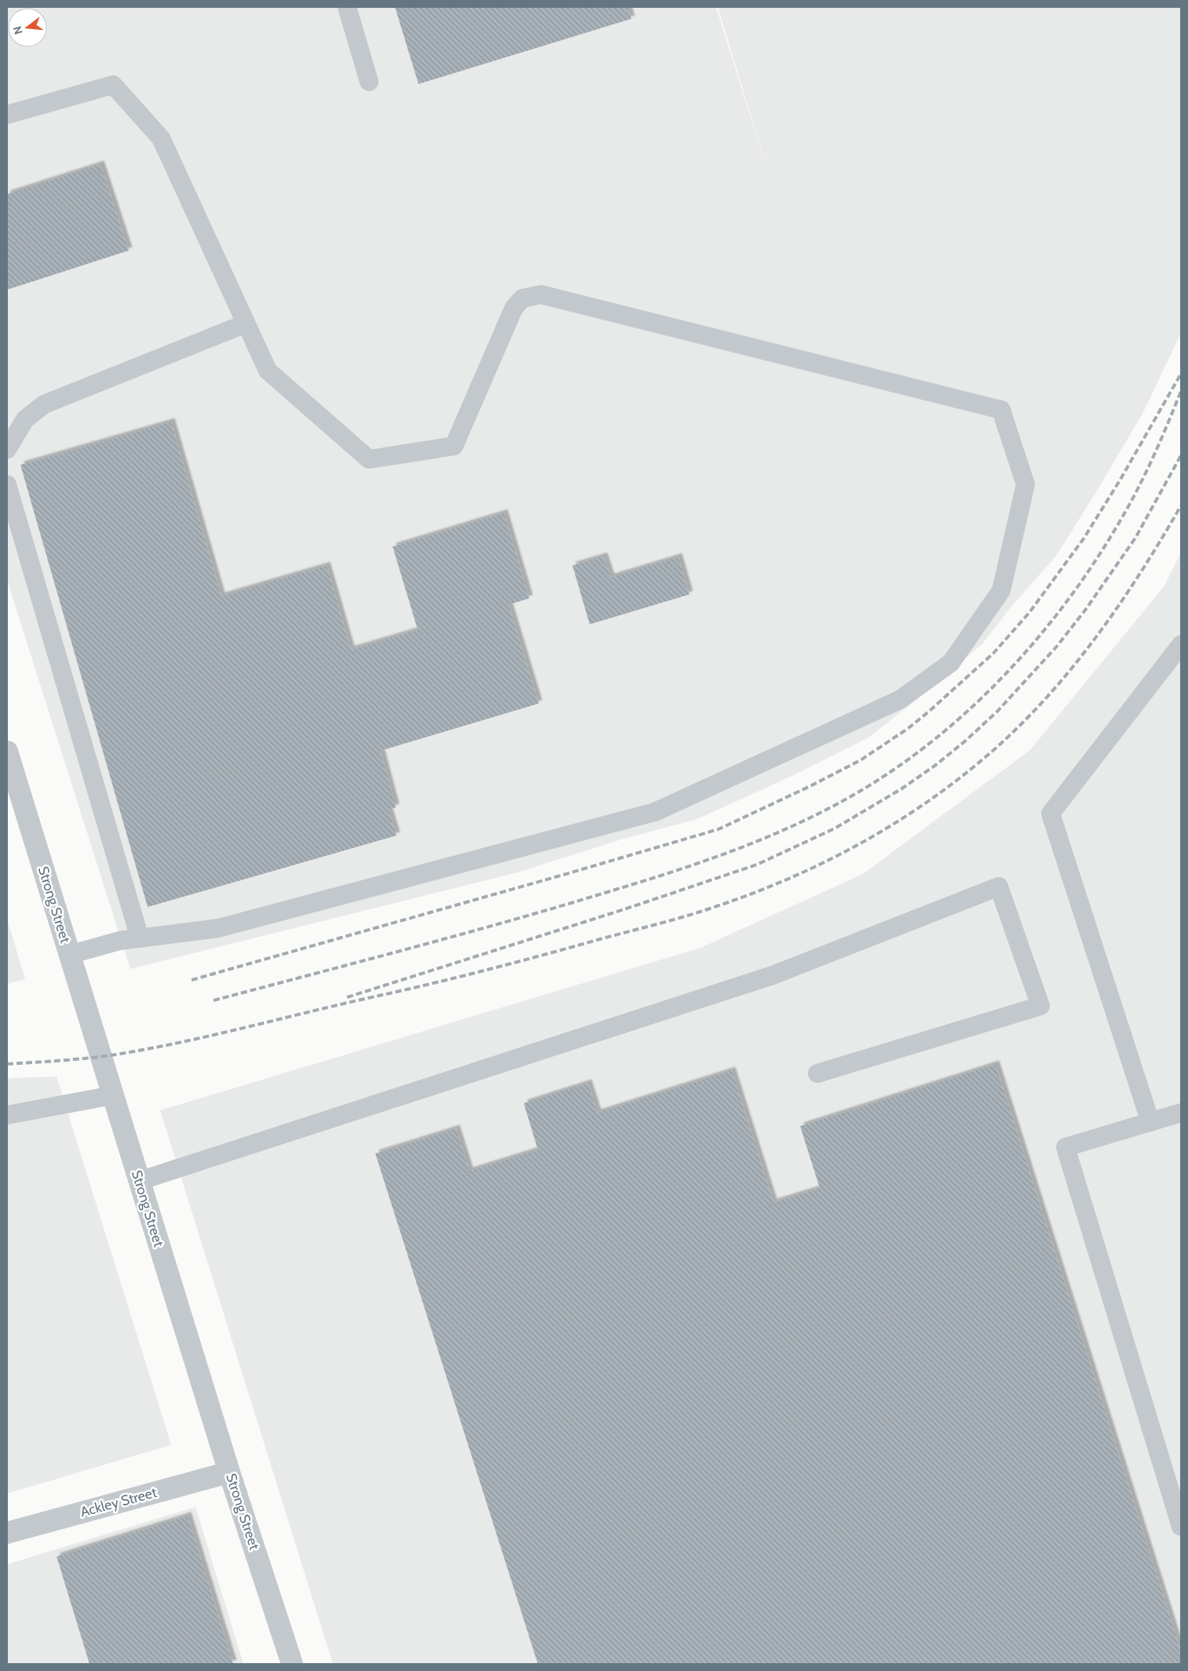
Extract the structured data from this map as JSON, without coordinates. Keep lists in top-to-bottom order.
{
  "streets": {
    "street": ["Strong Street", "Ackley Street"]
  },
  "crossings": [
    ["Strong Street", "Ackley Street"]
  ],
  "north": "left"
}
